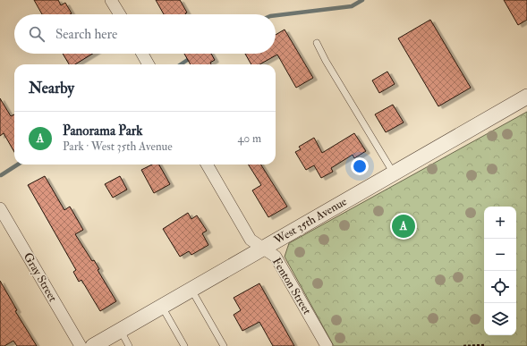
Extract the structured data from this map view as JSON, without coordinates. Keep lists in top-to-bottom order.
{
  "streets": {
    "street": ["West 35th Avenue", "Gray Street", "Fenton Street"]
  },
  "crossings": [
    ["West 35th Avenue", "Fenton Street"]
  ],
  "page": {
    "search": "Search here",
    "heading": "Nearby",
    "list": [
      {
        "mark": "A",
        "name": "Panorama Park",
        "note": "Park · West 35th Avenue",
        "value": "40 m"
      }
    ],
    "map_buttons": ["+", "−"],
    "pins": "A"
  }
}
